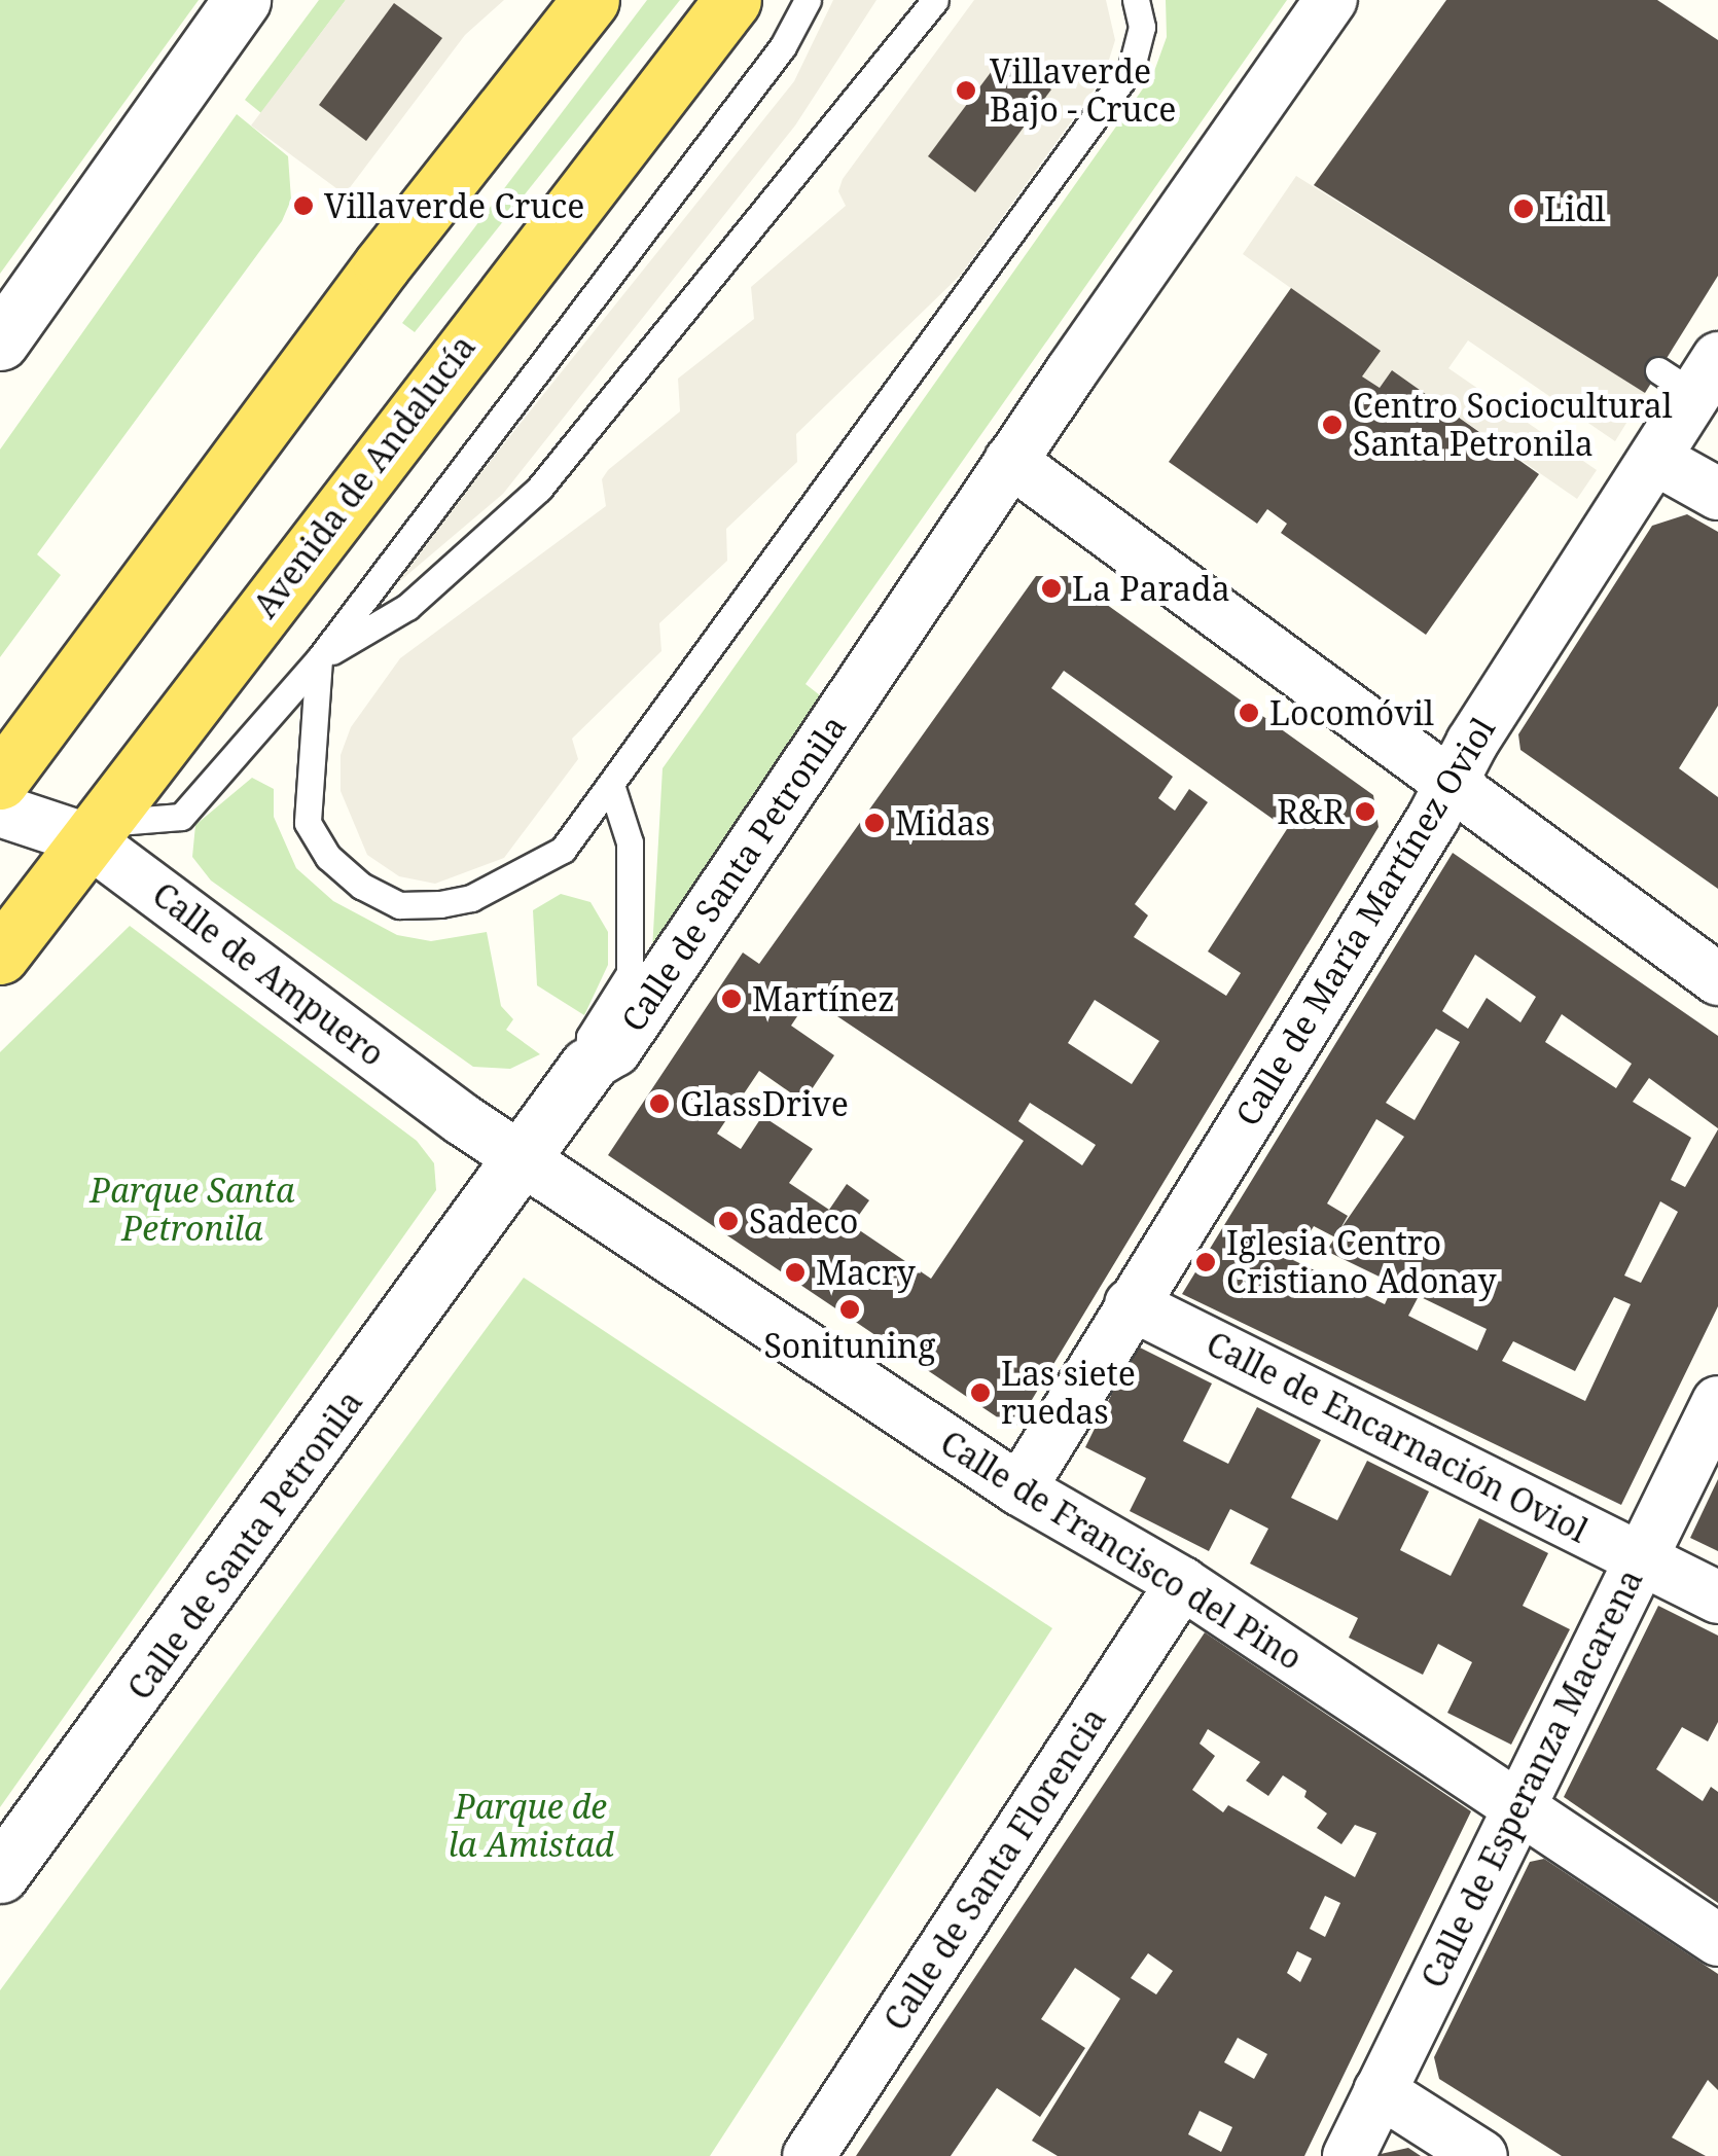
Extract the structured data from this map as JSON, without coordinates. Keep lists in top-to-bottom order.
{
  "streets": {
    "main road": ["Avenida de Andalucía"],
    "street": [
      "Calle de Santa Petronila",
      "Calle de María Martínez Oviol",
      "Calle de Ampuero",
      "Calle de Encarnación Oviol",
      "Calle de Francisco del Pino",
      "Calle de Esperanza Macarena",
      "Calle de Santa Florencia"
    ]
  },
  "crossings": [
    ["Avenida de Andalucía", "Calle de Ampuero"],
    ["Calle de Santa Petronila", "Calle de Ampuero"],
    ["Calle de Santa Petronila", "Calle de Francisco del Pino"],
    ["Calle de María Martínez Oviol", "Calle de Encarnación Oviol"],
    ["Calle de María Martínez Oviol", "Calle de Francisco del Pino"],
    ["Calle de Ampuero", "Calle de Francisco del Pino"],
    ["Calle de Encarnación Oviol", "Calle de Esperanza Macarena"],
    ["Calle de Francisco del Pino", "Calle de Esperanza Macarena"],
    ["Calle de Francisco del Pino", "Calle de Santa Florencia"]
  ],
  "parks": ["Parque Santa Petronila", "Parque de la Amistad"],
  "places": [
    "Villaverde Bajo - Cruce",
    "Villaverde Cruce",
    "Lidl",
    "Centro Sociocultural Santa Petronila",
    "La Parada",
    "Locomóvil",
    "R&R",
    "Midas",
    "Martínez",
    "GlassDrive",
    "Sadeco",
    "Iglesia Centro Cristiano Adonay",
    "Macry",
    "Sonituning",
    "Las siete ruedas"
  ]
}
